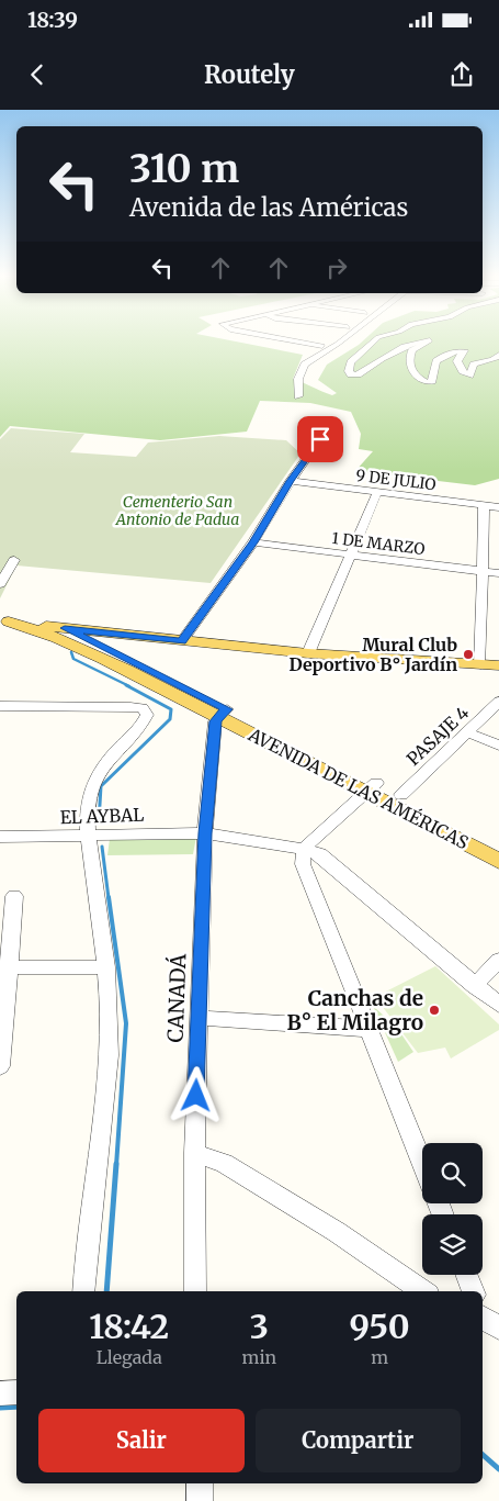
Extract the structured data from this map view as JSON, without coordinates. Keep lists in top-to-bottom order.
{
  "streets": {
    "main road": ["AVENIDA DE LAS AMÉRICAS"],
    "street": [
      "9 DE JULIO",
      "1 DE MARZO",
      "PASAJE 4",
      "EL AYBAL",
      "CANADÁ"
    ]
  },
  "crossings": [
    ["PASAJE 4", "AVENIDA DE LAS AMÉRICAS"],
    ["AVENIDA DE LAS AMÉRICAS", "CANADÁ"],
    ["EL AYBAL", "CANADÁ"]
  ],
  "parks": ["Cementerio San Antonio de Padua"],
  "places": ["Mural Club Deportivo B° Jardín", "Canchas de B° El Milagro"],
  "page": {
    "status": "18:39",
    "header": "Routely",
    "turn": ["310 m", "Avenida de las Américas"],
    "eta": [
      "18:42",
      "Llegada",
      "3",
      "min",
      "950",
      "m"
    ],
    "buttons": ["Salir", "Compartir"]
  }
}
